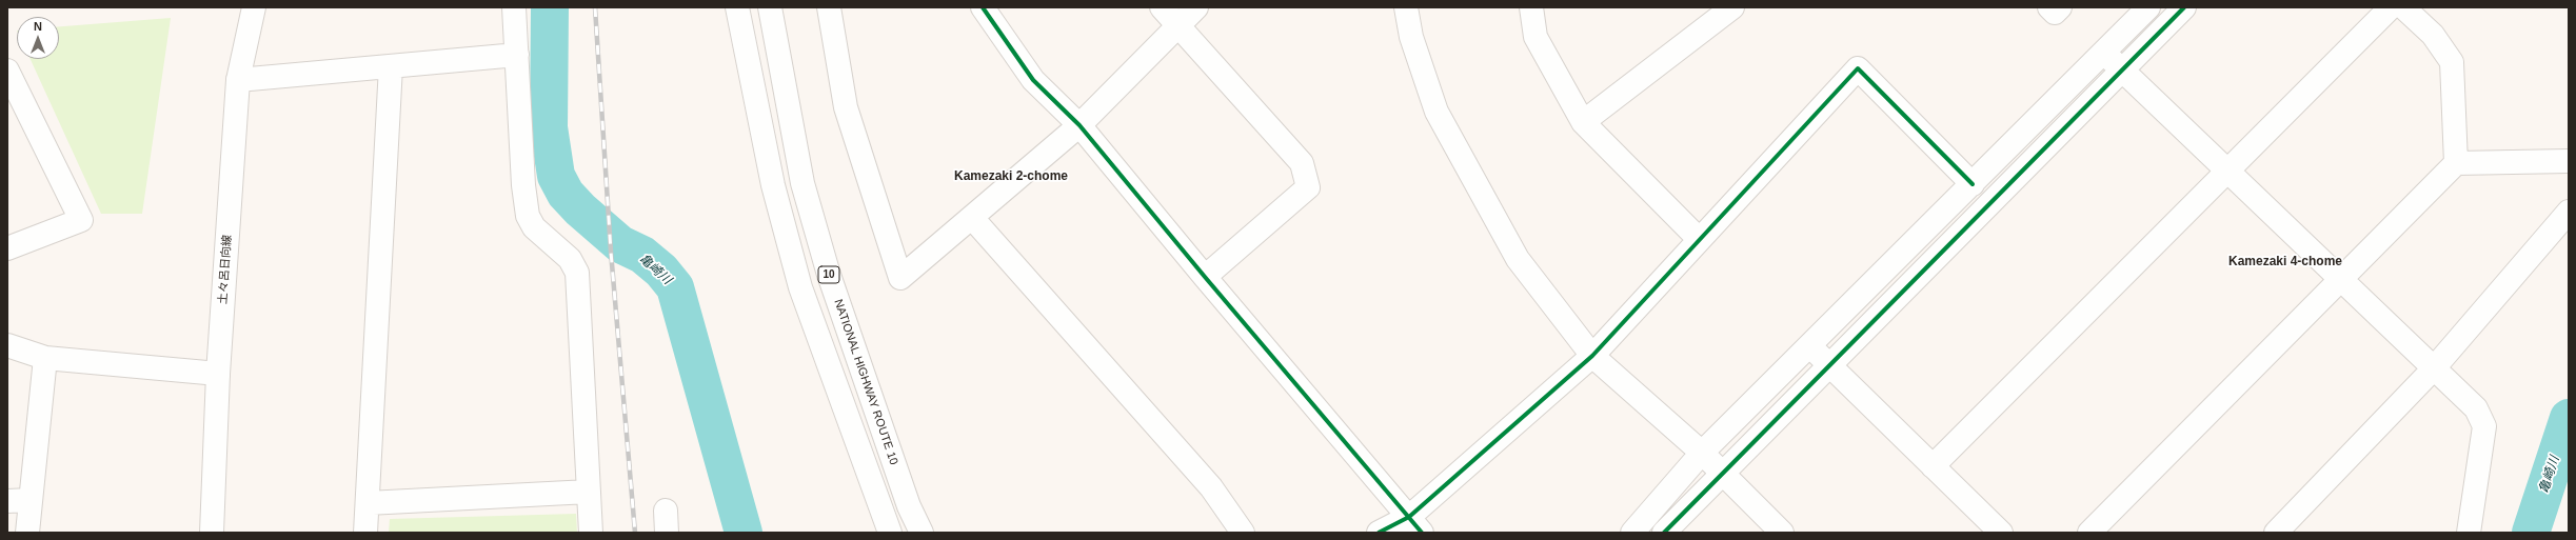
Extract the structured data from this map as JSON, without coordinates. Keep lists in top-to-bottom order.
{
  "streets": {
    "main road": ["土々呂日向線", "10", "NATIONAL HIGHWAY ROUTE 10"]
  },
  "districts": ["Kamezaki 2-chome", "Kamezaki 4-chome"],
  "water": ["亀崎川"],
  "north": "top"
}
